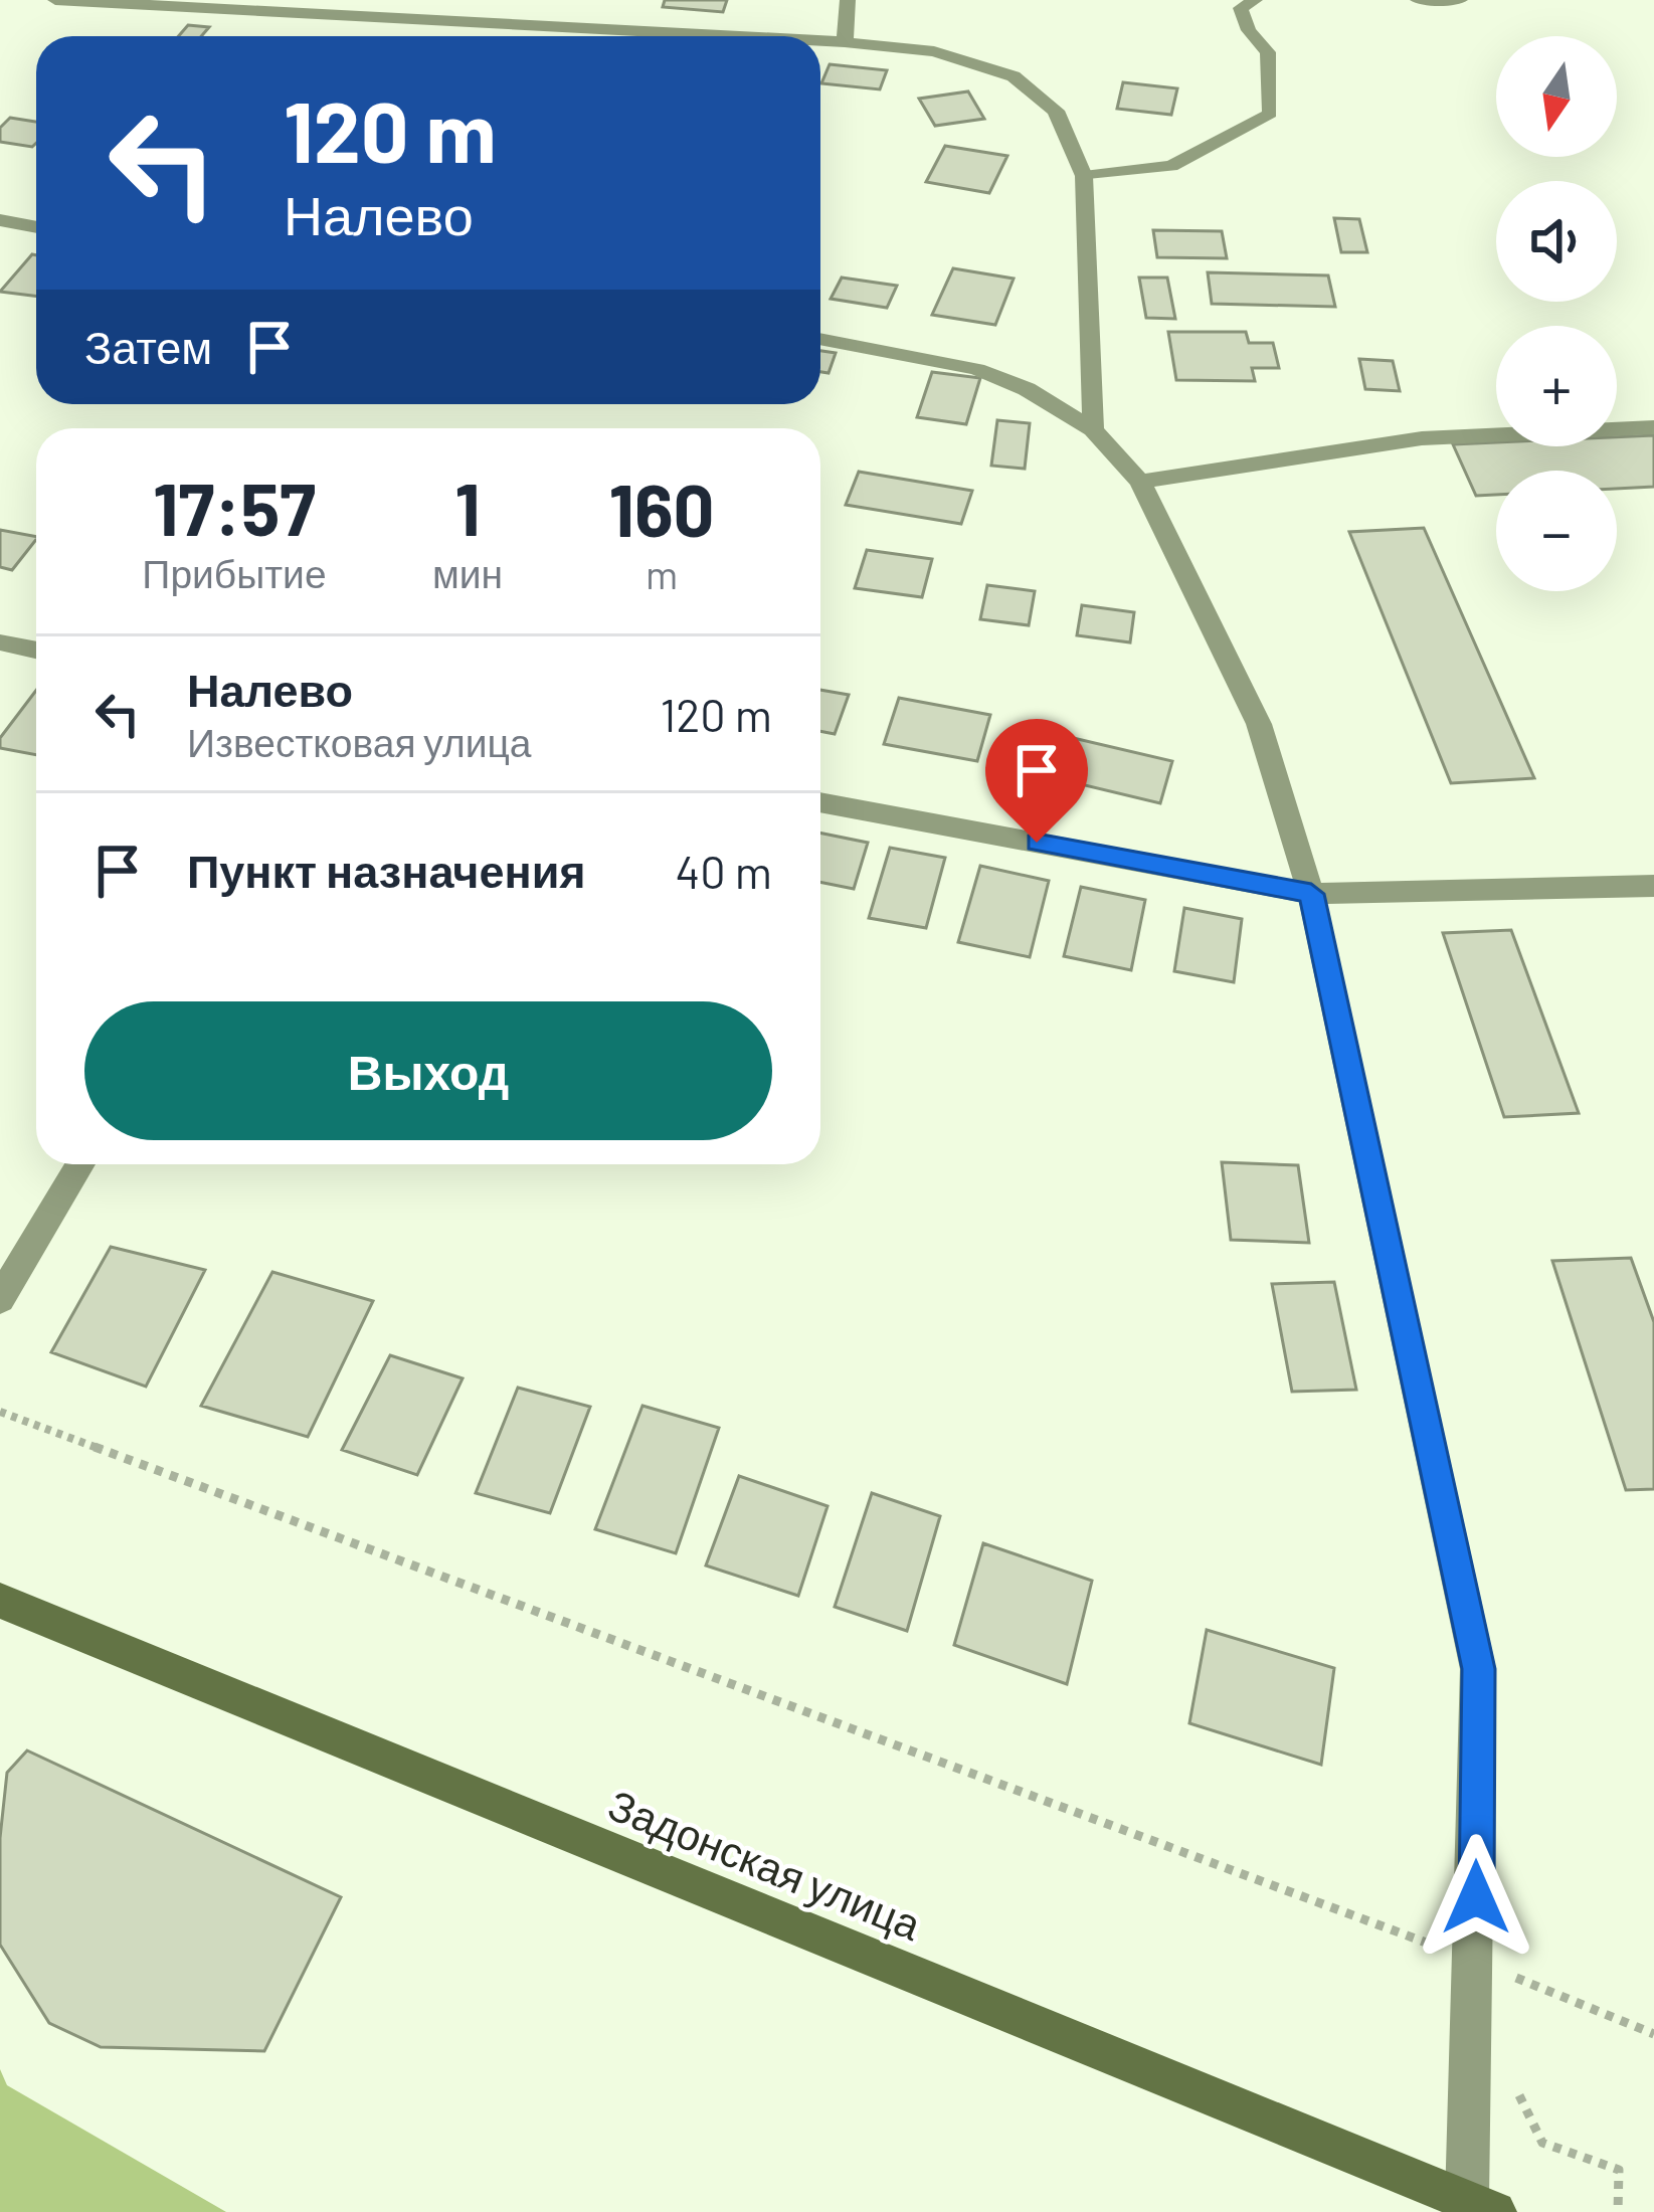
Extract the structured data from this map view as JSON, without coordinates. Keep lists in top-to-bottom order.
{
  "streets": {
    "main road": ["Задонская улица"]
  },
  "north": "bottom",
  "page": {
    "map_buttons": ["+", "−"],
    "turn": ["120 m", "Налево"],
    "then": "Затем",
    "eta": [
      "17:57",
      "Прибытие",
      "1",
      "мин",
      "160",
      "m"
    ],
    "list": [
      {
        "name": "Налево",
        "note": "Известковая улица",
        "value": "120 m"
      },
      {
        "name": "Пункт назначения",
        "value": "40 m"
      }
    ],
    "buttons": "Выход"
  }
}
